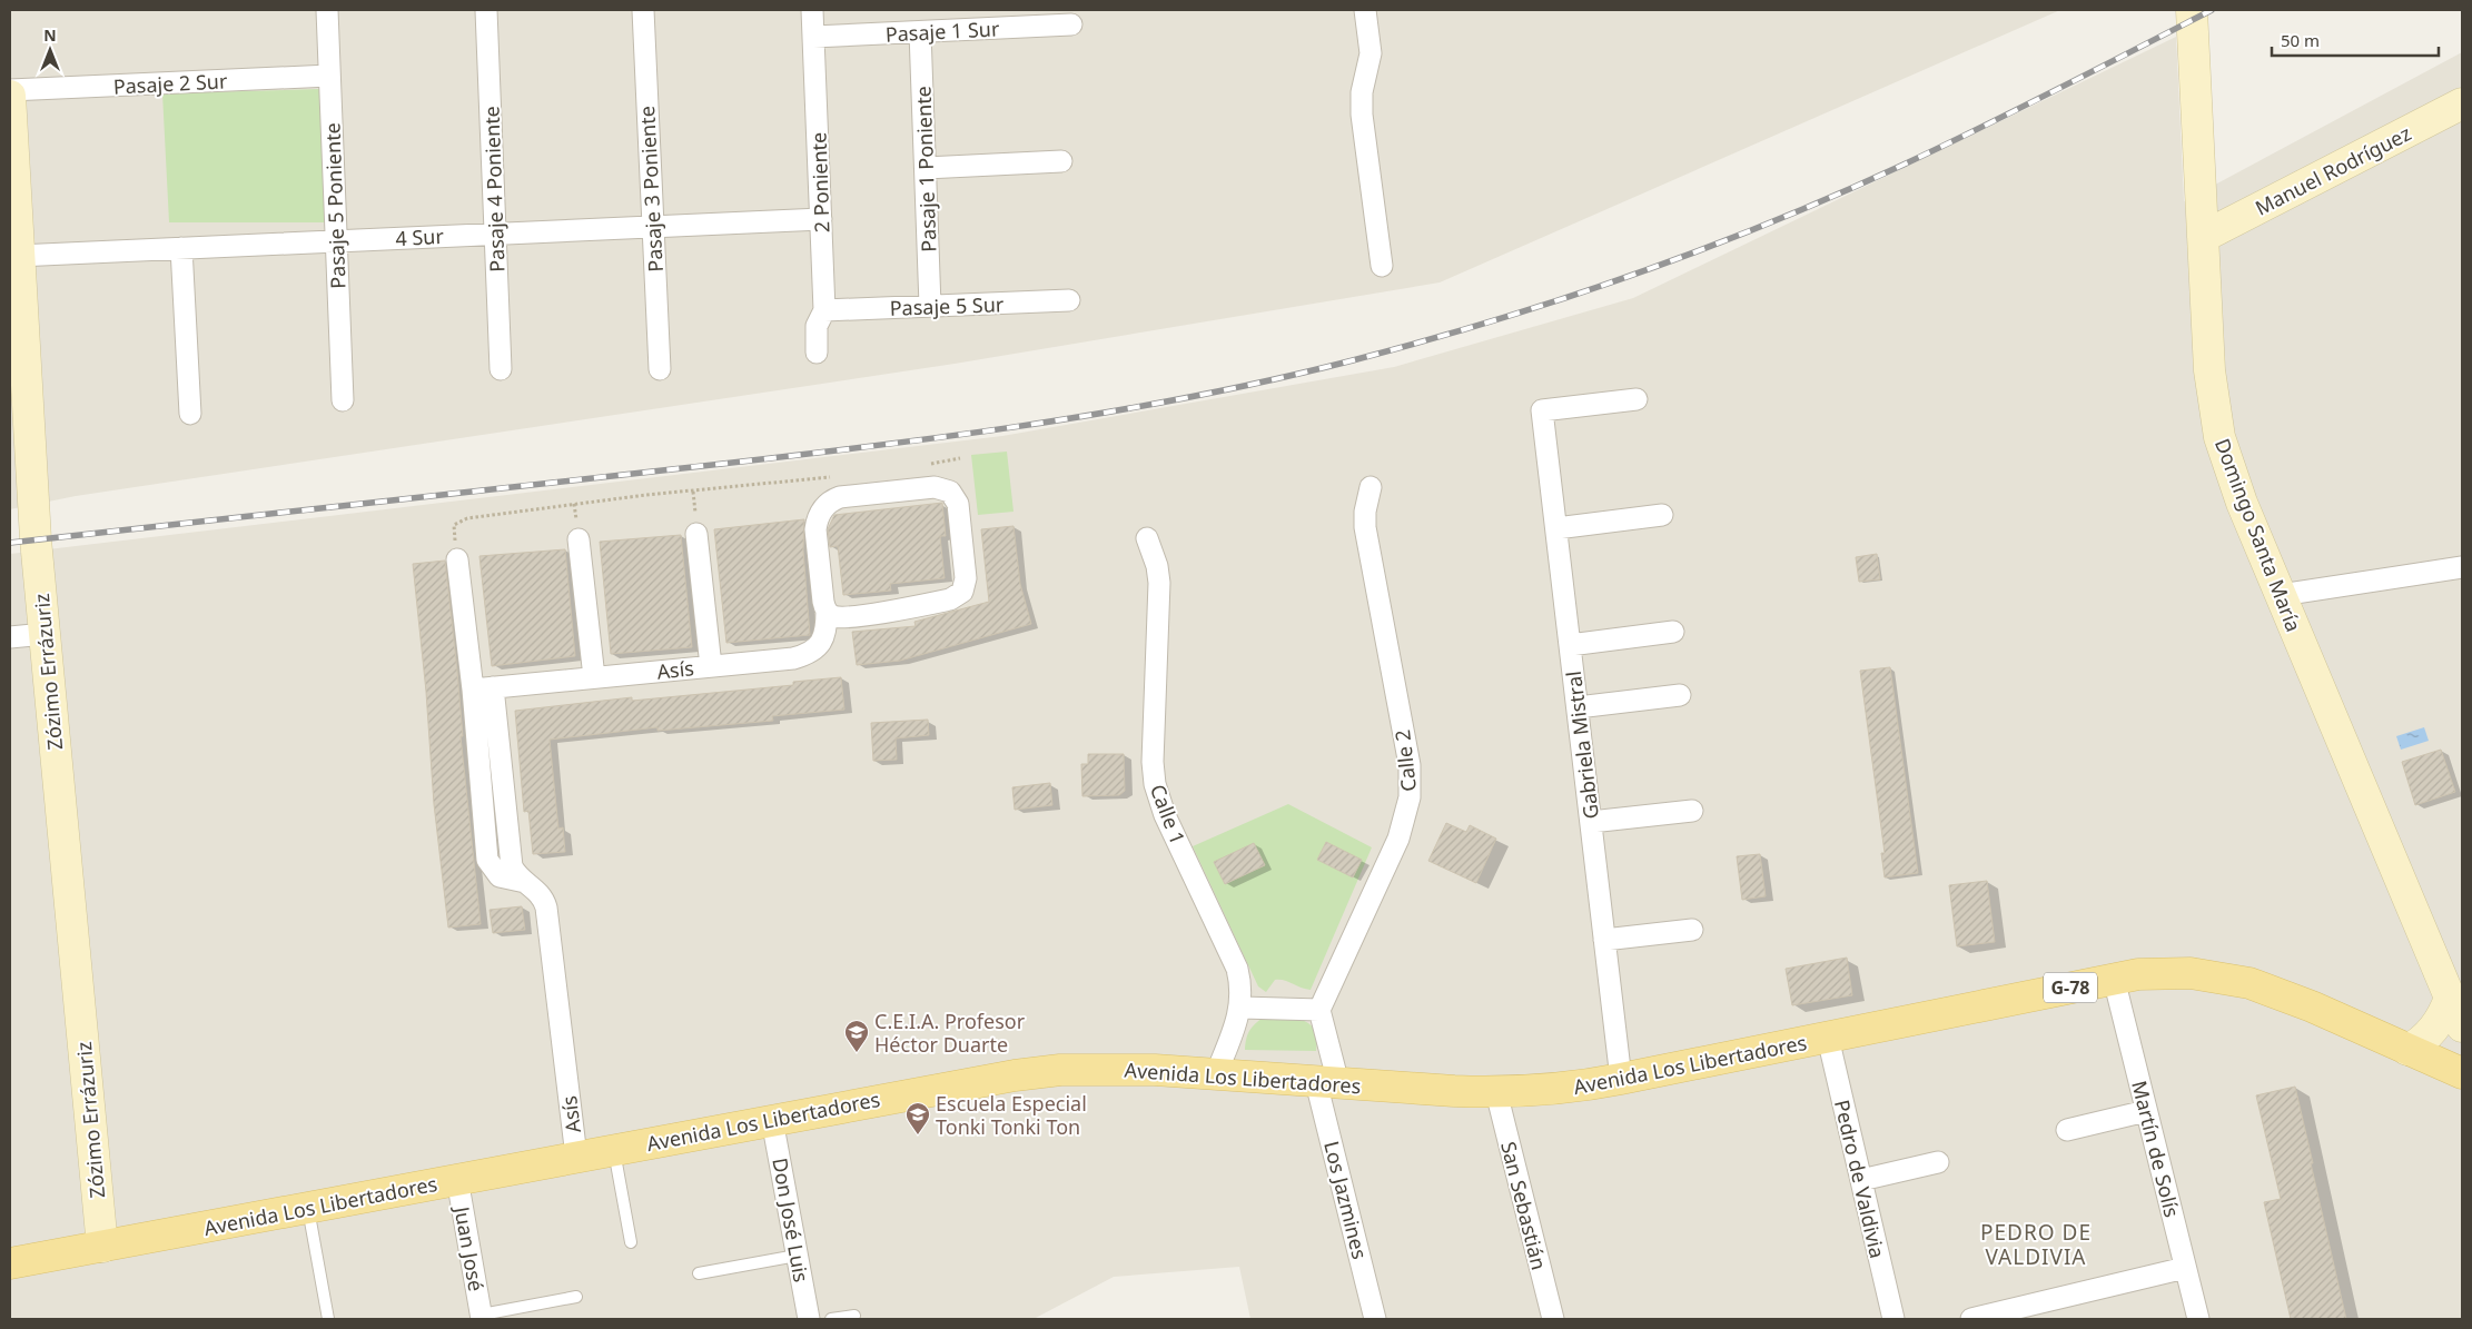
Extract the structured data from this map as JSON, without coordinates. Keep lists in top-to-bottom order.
{
  "streets": {
    "main road": ["G-78", "Avenida Los Libertadores"],
    "street": [
      "Pasaje 1 Sur",
      "Pasaje 2 Sur",
      "Pasaje 1 Poniente",
      "Manuel Rodríguez",
      "2 Poniente",
      "Pasaje 4 Poniente",
      "Pasaje 3 Poniente",
      "Pasaje 5 Poniente",
      "4 Sur",
      "Pasaje 5 Sur",
      "Domingo Santa María",
      "Asís",
      "Zózimo Errázuriz",
      "Gabriela Mistral",
      "Calle 2",
      "Calle 1",
      "Martín de Solís",
      "Pedro de Valdivia",
      "Los Jazmines",
      "San Sebastián",
      "Don José Luis",
      "Juan José"
    ]
  },
  "crossings": [
    ["Pasaje 1 Sur", "Pasaje 1 Poniente"],
    ["Pasaje 1 Sur", "2 Poniente"],
    ["Pasaje 2 Sur", "Pasaje 5 Poniente"],
    ["Pasaje 1 Poniente", "Pasaje 5 Sur"],
    ["Manuel Rodríguez", "Domingo Santa María"],
    ["2 Poniente", "4 Sur"],
    ["2 Poniente", "Pasaje 5 Sur"],
    ["Pasaje 4 Poniente", "4 Sur"],
    ["Pasaje 3 Poniente", "4 Sur"],
    ["Pasaje 5 Poniente", "4 Sur"],
    ["4 Sur", "Zózimo Errázuriz"],
    ["Asís", "Avenida Los Libertadores"],
    ["Zózimo Errázuriz", "Avenida Los Libertadores"],
    ["Gabriela Mistral", "Avenida Los Libertadores"],
    ["Calle 1", "Avenida Los Libertadores"],
    ["Avenida Los Libertadores", "Martín de Solís"],
    ["Avenida Los Libertadores", "Pedro de Valdivia"],
    ["Avenida Los Libertadores", "Los Jazmines"],
    ["Avenida Los Libertadores", "San Sebastián"],
    ["Avenida Los Libertadores", "Don José Luis"],
    ["Avenida Los Libertadores", "Juan José"]
  ],
  "districts": ["PEDRO DE VALDIVIA"],
  "places": {
    "school or university": ["C.E.I.A. Profesor Héctor Duarte", "Escuela Especial Tonki Tonki Ton"]
  },
  "scale_bar": "50 m",
  "north": "top"
}
